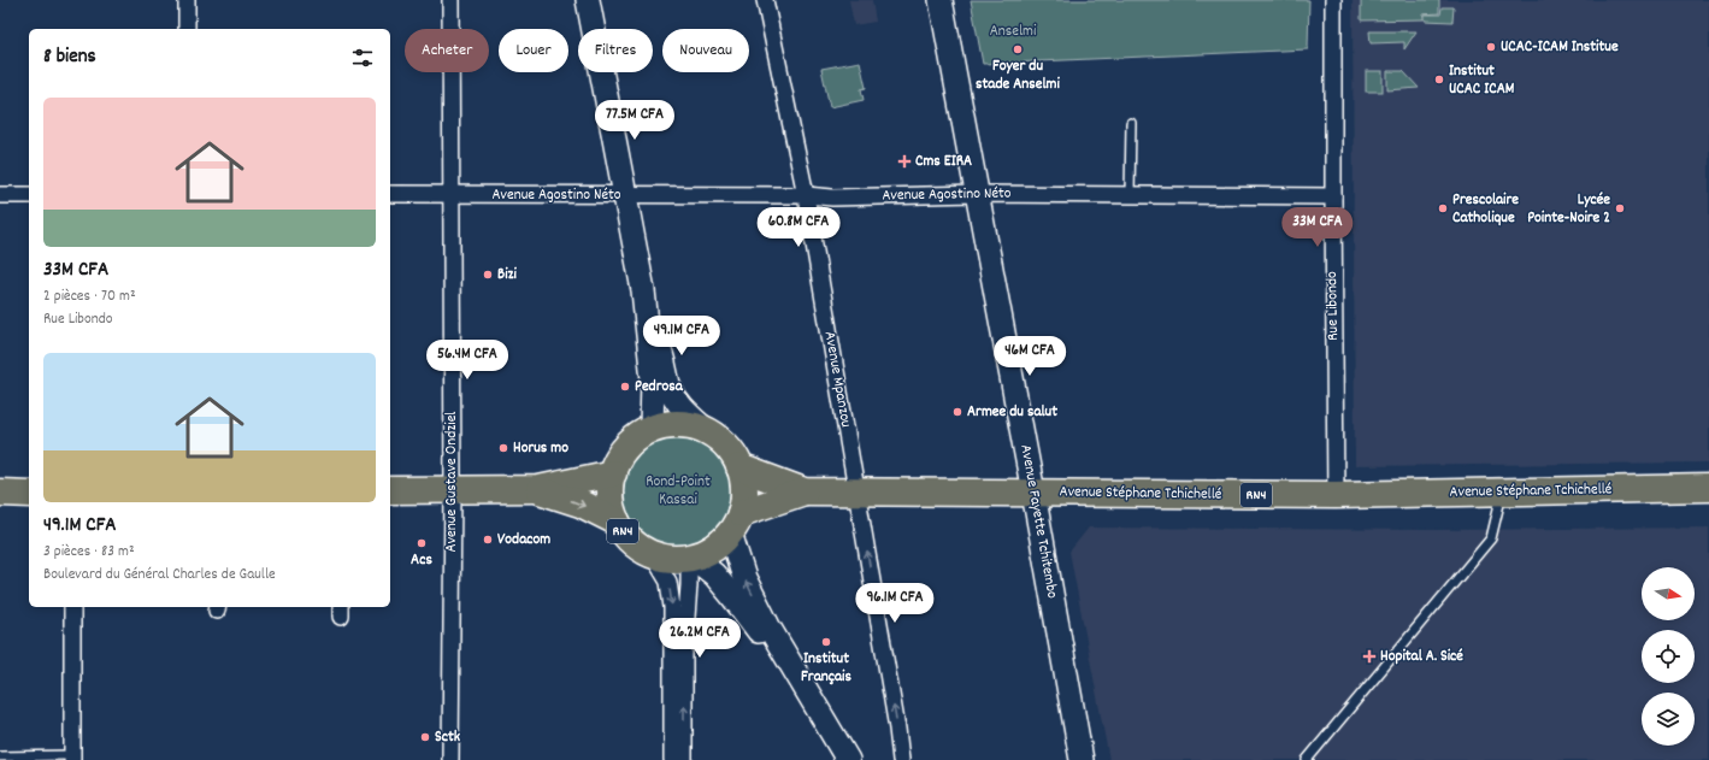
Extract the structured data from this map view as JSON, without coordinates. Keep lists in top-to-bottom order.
{
  "streets": {
    "highway": ["Avenue Stéphane Tchichellé", "RN4"],
    "main road": ["Avenue Fayette Tchitembo"],
    "street": [
      "Avenue Agostino Néto",
      "Rue Libondo",
      "Avenue Mpanzou",
      "Avenue Gustave Ondziel"
    ]
  },
  "crossings": [
    ["Avenue Agostino Néto", "Rue Libondo"],
    ["Avenue Agostino Néto", "Avenue Mpanzou"],
    ["Avenue Agostino Néto", "Avenue Gustave Ondziel"],
    ["Avenue Agostino Néto", "Avenue Fayette Tchitembo"],
    ["Rue Libondo", "Avenue Stéphane Tchichellé"],
    ["Avenue Mpanzou", "Avenue Stéphane Tchichellé"],
    ["Avenue Gustave Ondziel", "RN4"],
    ["Avenue Stéphane Tchichellé", "RN4"],
    ["Avenue Stéphane Tchichellé", "Avenue Fayette Tchitembo"]
  ],
  "one_way": ["Avenue Mpanzou"],
  "parks": ["Anselmi", "Rond-Point Kassai"],
  "places": {
    "other": [
      "UCAC-ICAM Institue",
      "Foyer du stade Anselmi",
      "Institut UCAC ICAM",
      "Prescolaire Catholique",
      "Lycée Pointe-Noire 2",
      "Bizi",
      "Pedrosa",
      "Armee du salut",
      "Horus mo",
      "Vodacom",
      "Acs",
      "Institut Français",
      "Sctk"
    ],
    "health": ["Cms EIRA", "Hopital A. Sicé"]
  },
  "north": "right",
  "page": {
    "chip": [
      "Acheter",
      "Louer",
      "Filtres",
      "Nouveau"
    ],
    "heading": "8 biens",
    "list": [
      {
        "name": "33M CFA",
        "note": "2 pièces · 70 m² · Rue Libondo"
      },
      {
        "name": "49.1M CFA",
        "note": "3 pièces · 83 m² · Boulevard du Général Charles de Gaulle"
      }
    ],
    "price": [
      "77.5M CFA",
      "60.8M CFA",
      "33M CFA",
      "49.1M CFA",
      "46M CFA",
      "56.4M CFA",
      "96.1M CFA",
      "26.2M CFA"
    ]
  }
}
